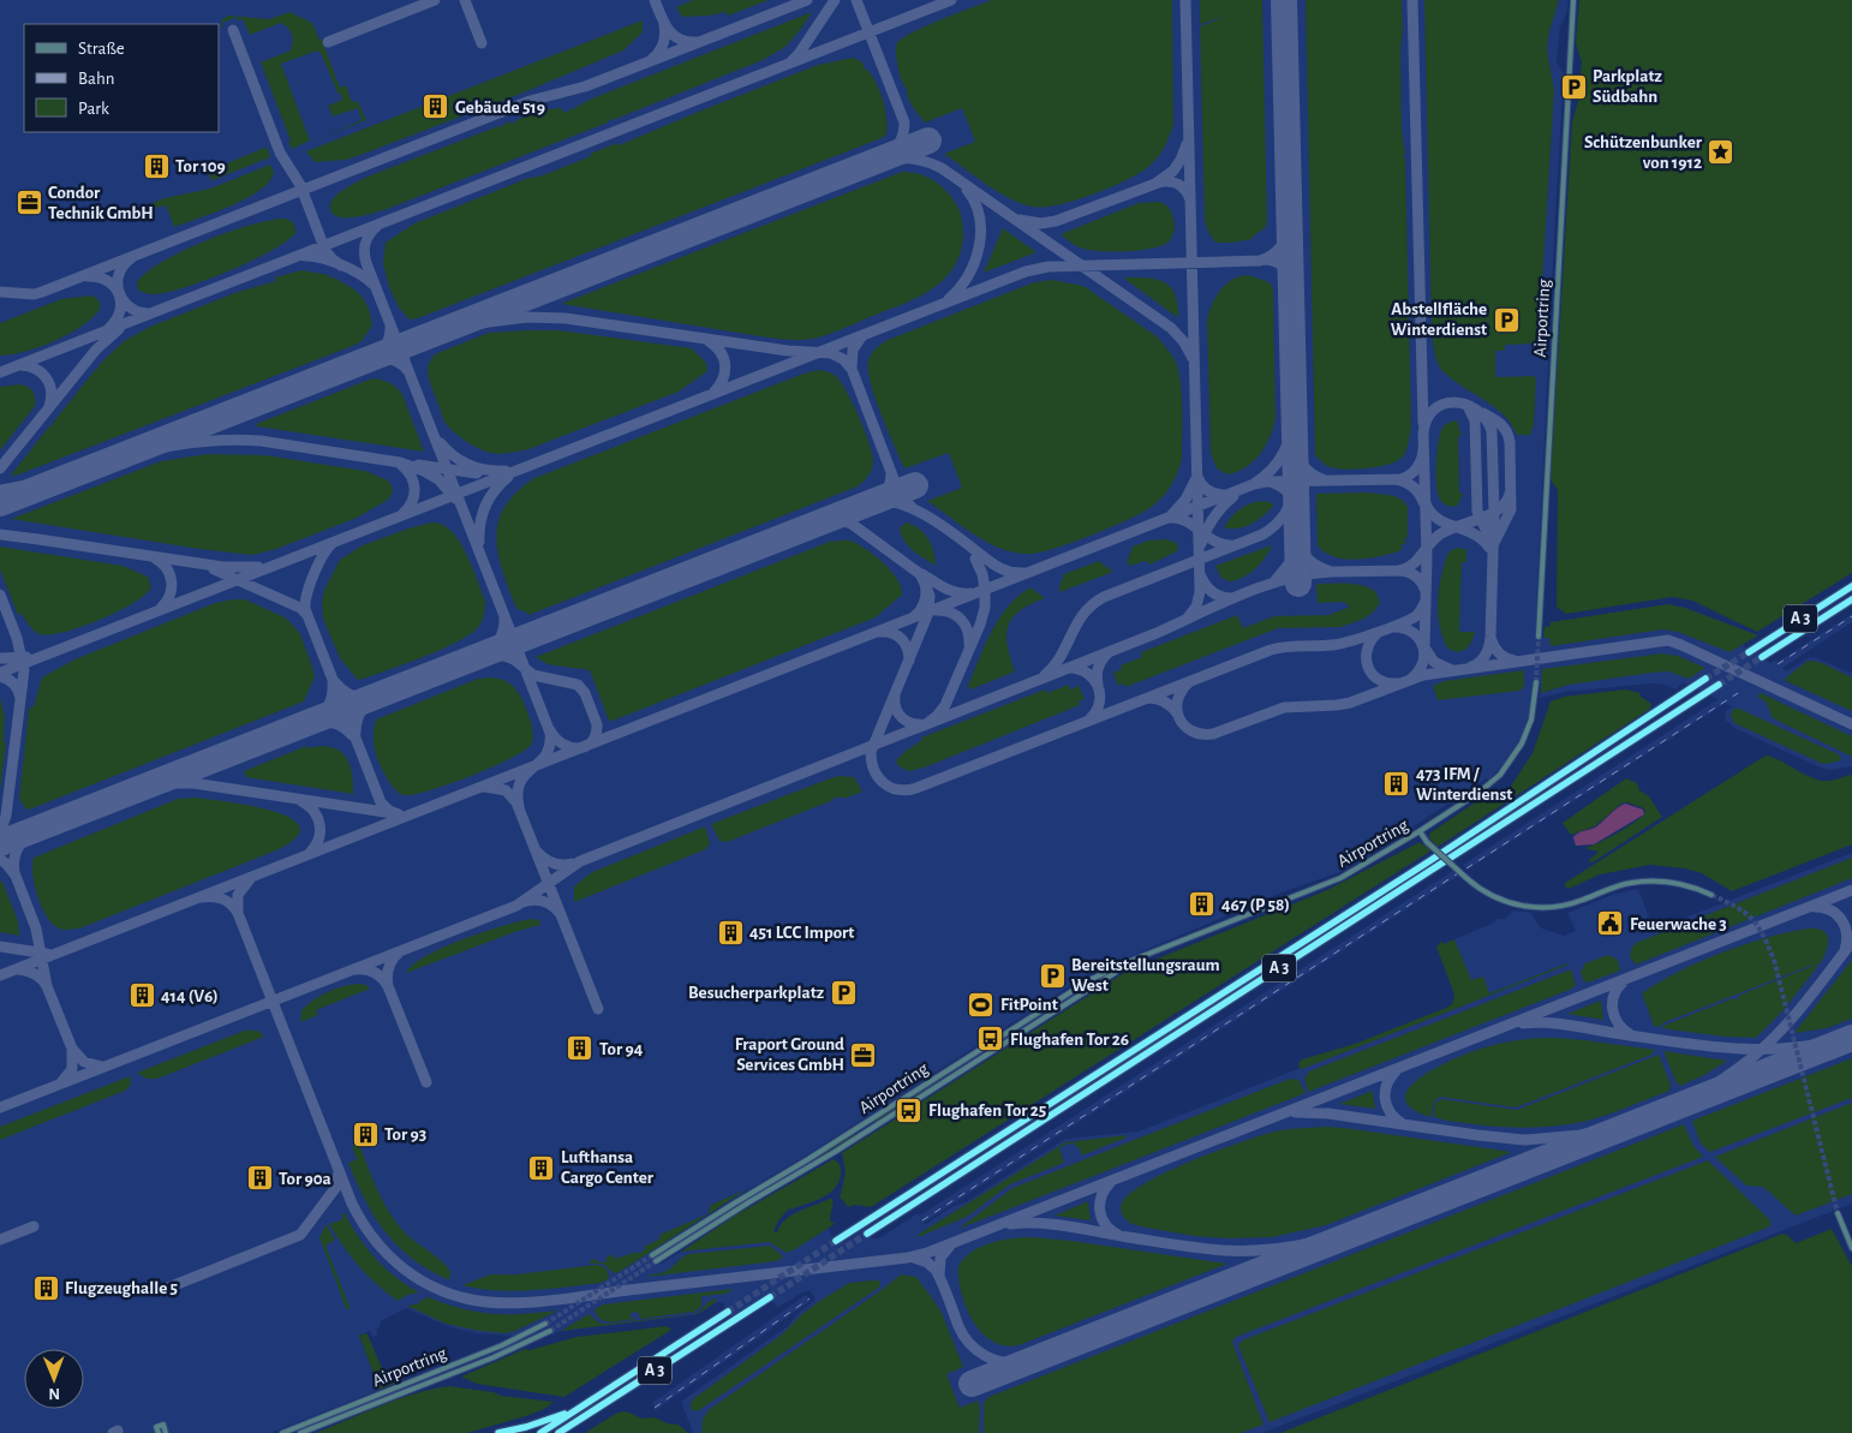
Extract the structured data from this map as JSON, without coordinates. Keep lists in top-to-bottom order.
{
  "streets": {
    "highway": ["A 3"],
    "street": ["Airportring"]
  },
  "places": {
    "parking": [
      "Parkplatz Südbahn",
      "Abstellfläche Winterdienst",
      "Bereitstellungsraum West",
      "Besucherparkplatz"
    ],
    "building": [
      "Gebäude 519",
      "Tor 109",
      "473 IFM / Winterdienst",
      "467 (P 58)",
      "451 LCC Import",
      "414 (V6)",
      "Tor 94",
      "Tor 93",
      "Lufthansa Cargo Center",
      "Tor 90a",
      "Flugzeughalle 5"
    ],
    "place": ["Schützenbunker von 1912"],
    "office": ["Condor Technik GmbH", "Fraport Ground Services GmbH"],
    "public building": ["Feuerwache 3"],
    "sports": ["FitPoint"],
    "bus stop": ["Flughafen Tor 26", "Flughafen Tor 25"]
  },
  "legend": ["Straße", "Bahn", "Park"],
  "north": "bottom"
}
